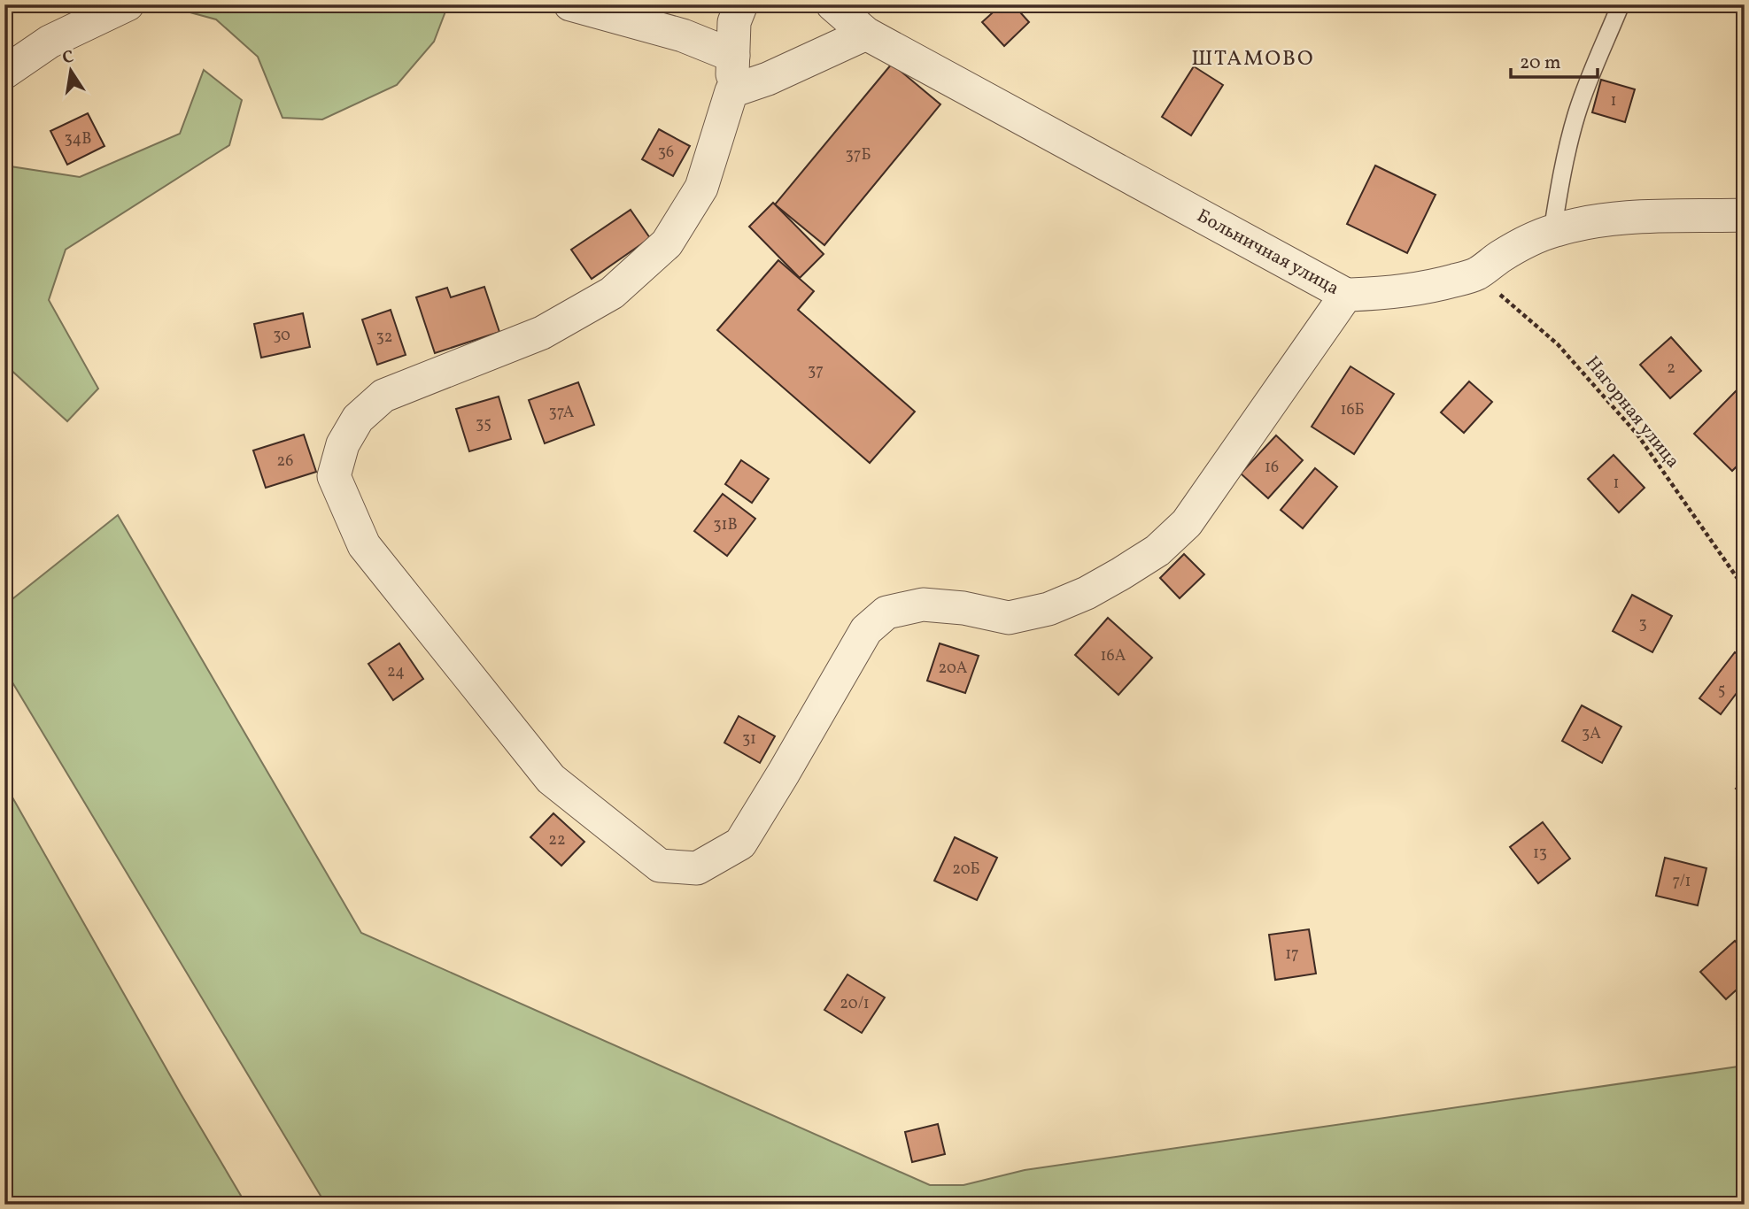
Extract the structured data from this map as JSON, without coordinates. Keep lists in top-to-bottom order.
{
  "streets": {
    "street": ["Больничная улица"],
    "path": ["Нагорная улица"]
  },
  "crossings": [
    ["Больничная улица", "Нагорная улица"]
  ],
  "districts": ["ШТАМОВО"],
  "house_numbers": [
    "1",
    "34В",
    "36",
    "37Б",
    "30",
    "32",
    "2",
    "37",
    "16Б",
    "37А",
    "35",
    "26",
    "16",
    "1",
    "31В",
    "3",
    "16А",
    "20А",
    "24",
    "5",
    "3А",
    "31",
    "22",
    "13",
    "20Б",
    "7/1",
    "17",
    "20/1"
  ],
  "scale_bar": "20 m",
  "north": "top"
}
